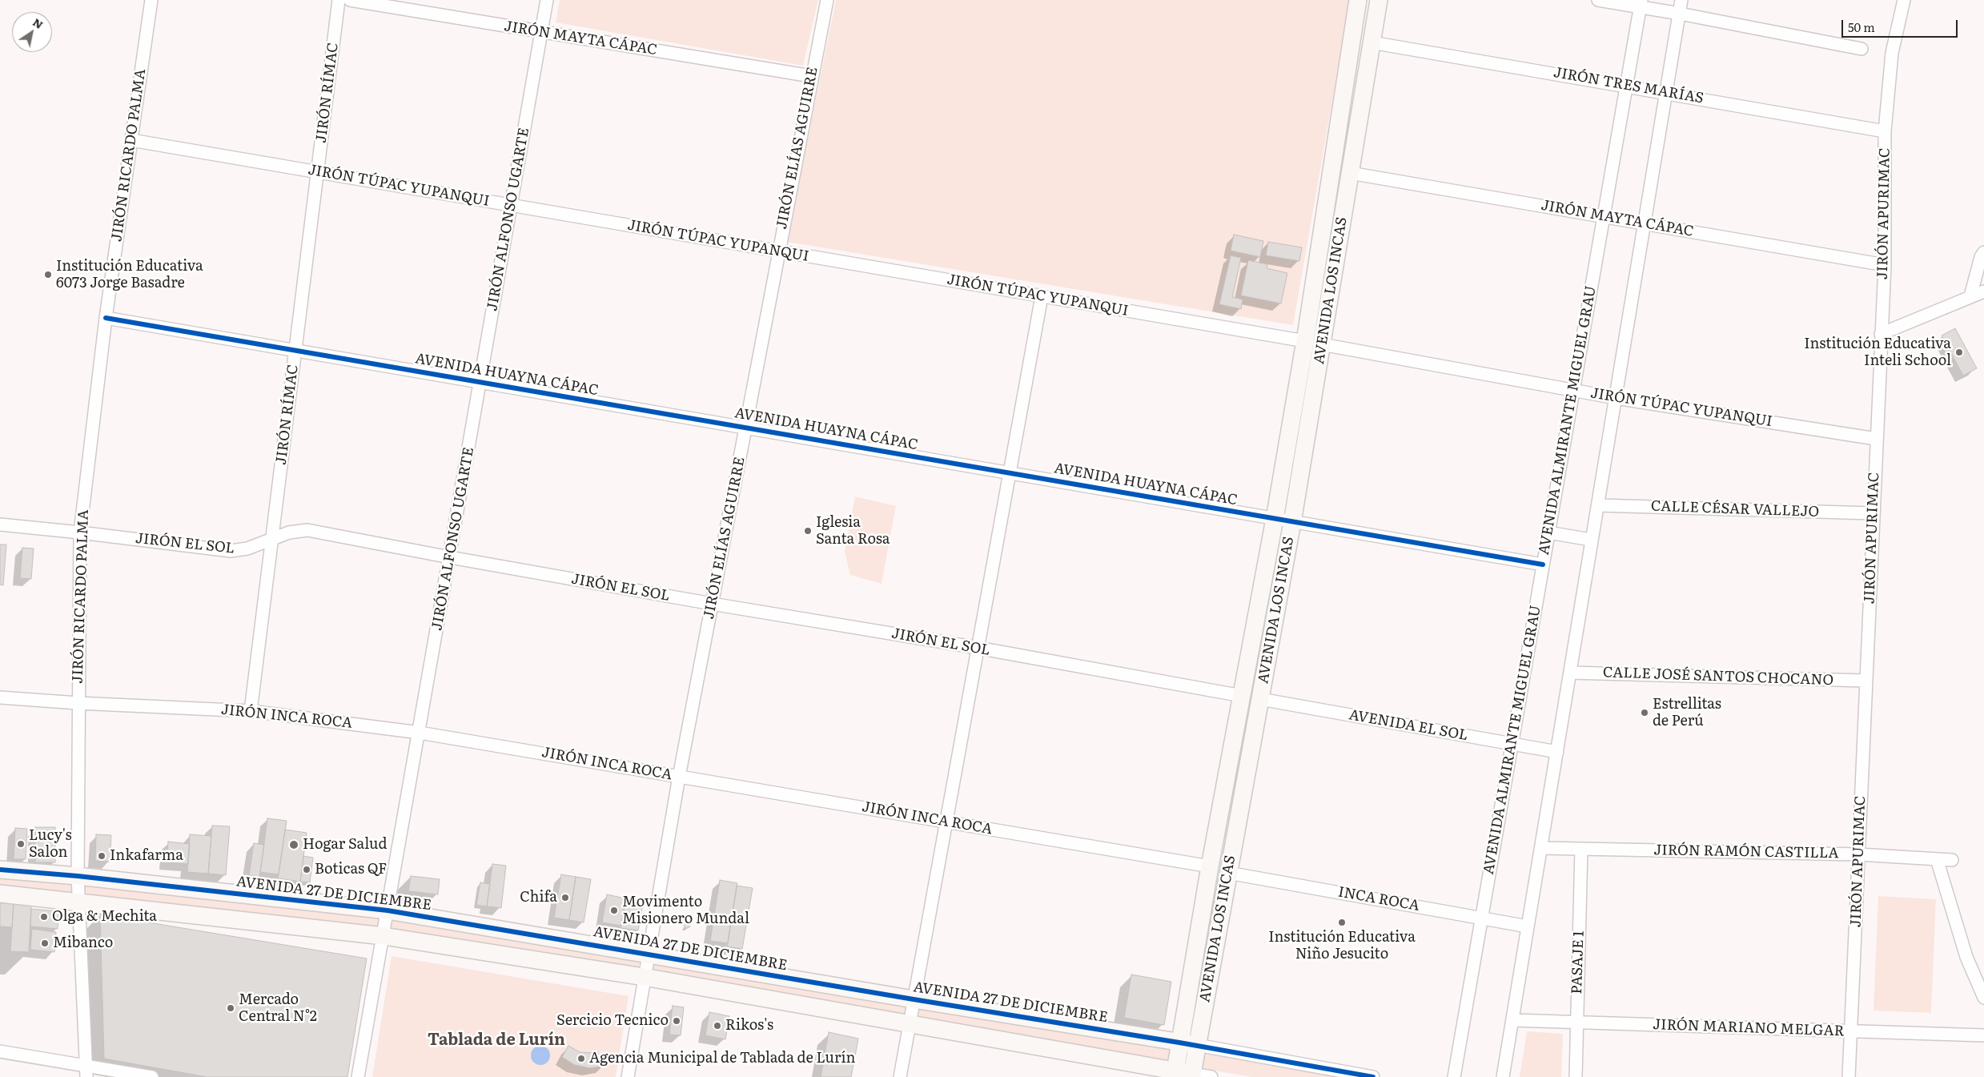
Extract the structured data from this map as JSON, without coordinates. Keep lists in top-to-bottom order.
{
  "streets": {
    "street": [
      "JIRÓN MAYTA CÁPAC",
      "JIRÓN TRES MARÍAS",
      "JIRÓN RÍMAC",
      "JIRÓN ELÍAS AGUIRRE",
      "JIRÓN RICARDO PALMA",
      "JIRÓN TÚPAC YUPANQUI",
      "JIRÓN APURIMAC",
      "JIRÓN ALFONSO UGARTE",
      "AVENIDA LOS INCAS",
      "AVENIDA HUAYNA CÁPAC",
      "AVENIDA ALMIRANTE MIGUEL GRAU",
      "CALLE CÉSAR VALLEJO",
      "JIRÓN EL SOL",
      "CALLE JOSÉ SANTOS CHOCANO",
      "JIRÓN INCA ROCA",
      "AVENIDA EL SOL",
      "JIRÓN RAMÓN CASTILLA",
      "AVENIDA 27 DE DICIEMBRE",
      "INCA ROCA",
      "PASAJE 1",
      "JIRÓN MARIANO MELGAR"
    ]
  },
  "crossings": [
    ["JIRÓN MAYTA CÁPAC", "JIRÓN ELÍAS AGUIRRE"],
    ["JIRÓN MAYTA CÁPAC", "JIRÓN APURIMAC"],
    ["JIRÓN MAYTA CÁPAC", "JIRÓN ALFONSO UGARTE"],
    ["JIRÓN MAYTA CÁPAC", "AVENIDA LOS INCAS"],
    ["JIRÓN MAYTA CÁPAC", "AVENIDA ALMIRANTE MIGUEL GRAU"],
    ["JIRÓN TRES MARÍAS", "JIRÓN APURIMAC"],
    ["JIRÓN TRES MARÍAS", "AVENIDA LOS INCAS"],
    ["JIRÓN TRES MARÍAS", "AVENIDA ALMIRANTE MIGUEL GRAU"],
    ["JIRÓN RÍMAC", "JIRÓN TÚPAC YUPANQUI"],
    ["JIRÓN RÍMAC", "AVENIDA HUAYNA CÁPAC"],
    ["JIRÓN RÍMAC", "JIRÓN EL SOL"],
    ["JIRÓN RÍMAC", "JIRÓN INCA ROCA"],
    ["JIRÓN ELÍAS AGUIRRE", "JIRÓN TÚPAC YUPANQUI"],
    ["JIRÓN ELÍAS AGUIRRE", "AVENIDA HUAYNA CÁPAC"],
    ["JIRÓN ELÍAS AGUIRRE", "JIRÓN EL SOL"],
    ["JIRÓN ELÍAS AGUIRRE", "JIRÓN INCA ROCA"],
    ["JIRÓN ELÍAS AGUIRRE", "AVENIDA 27 DE DICIEMBRE"],
    ["JIRÓN RICARDO PALMA", "JIRÓN TÚPAC YUPANQUI"],
    ["JIRÓN RICARDO PALMA", "AVENIDA HUAYNA CÁPAC"],
    ["JIRÓN RICARDO PALMA", "JIRÓN EL SOL"],
    ["JIRÓN RICARDO PALMA", "JIRÓN INCA ROCA"],
    ["JIRÓN RICARDO PALMA", "AVENIDA 27 DE DICIEMBRE"],
    ["JIRÓN TÚPAC YUPANQUI", "JIRÓN APURIMAC"],
    ["JIRÓN TÚPAC YUPANQUI", "JIRÓN ALFONSO UGARTE"],
    ["JIRÓN TÚPAC YUPANQUI", "AVENIDA LOS INCAS"],
    ["JIRÓN TÚPAC YUPANQUI", "AVENIDA ALMIRANTE MIGUEL GRAU"],
    ["JIRÓN APURIMAC", "CALLE CÉSAR VALLEJO"],
    ["JIRÓN APURIMAC", "CALLE JOSÉ SANTOS CHOCANO"],
    ["JIRÓN APURIMAC", "JIRÓN RAMÓN CASTILLA"],
    ["JIRÓN APURIMAC", "JIRÓN MARIANO MELGAR"],
    ["JIRÓN ALFONSO UGARTE", "AVENIDA HUAYNA CÁPAC"],
    ["JIRÓN ALFONSO UGARTE", "JIRÓN EL SOL"],
    ["JIRÓN ALFONSO UGARTE", "JIRÓN INCA ROCA"],
    ["JIRÓN ALFONSO UGARTE", "AVENIDA 27 DE DICIEMBRE"],
    ["AVENIDA LOS INCAS", "AVENIDA HUAYNA CÁPAC"],
    ["AVENIDA LOS INCAS", "JIRÓN EL SOL"],
    ["AVENIDA LOS INCAS", "JIRÓN INCA ROCA"],
    ["AVENIDA LOS INCAS", "AVENIDA EL SOL"],
    ["AVENIDA LOS INCAS", "AVENIDA 27 DE DICIEMBRE"],
    ["AVENIDA LOS INCAS", "INCA ROCA"],
    ["AVENIDA HUAYNA CÁPAC", "AVENIDA ALMIRANTE MIGUEL GRAU"],
    ["AVENIDA ALMIRANTE MIGUEL GRAU", "AVENIDA EL SOL"],
    ["AVENIDA ALMIRANTE MIGUEL GRAU", "INCA ROCA"],
    ["JIRÓN RAMÓN CASTILLA", "PASAJE 1"],
    ["PASAJE 1", "JIRÓN MARIANO MELGAR"]
  ],
  "districts": ["Tablada de Lurín"],
  "places": [
    "Institución Educativa 6073 Jorge Basadre",
    "Institución Educativa Inteli School",
    "Iglesia Santa Rosa",
    "Estrellitas de Perú",
    "Lucy's Salon",
    "Hogar Salud",
    "Inkafarma",
    "Boticas QF",
    "Chifa",
    "Movimento Misionero Mundal",
    "Olga & Mechita",
    "Institución Educativa Niño Jesucito",
    "Mibanco",
    "Mercado Central N°2",
    "Sercicio Tecnico",
    "Rikos's",
    "Agencia Municipal de Tablada de Lurín"
  ],
  "scale_bar": "50 m",
  "north": "top right"
}
